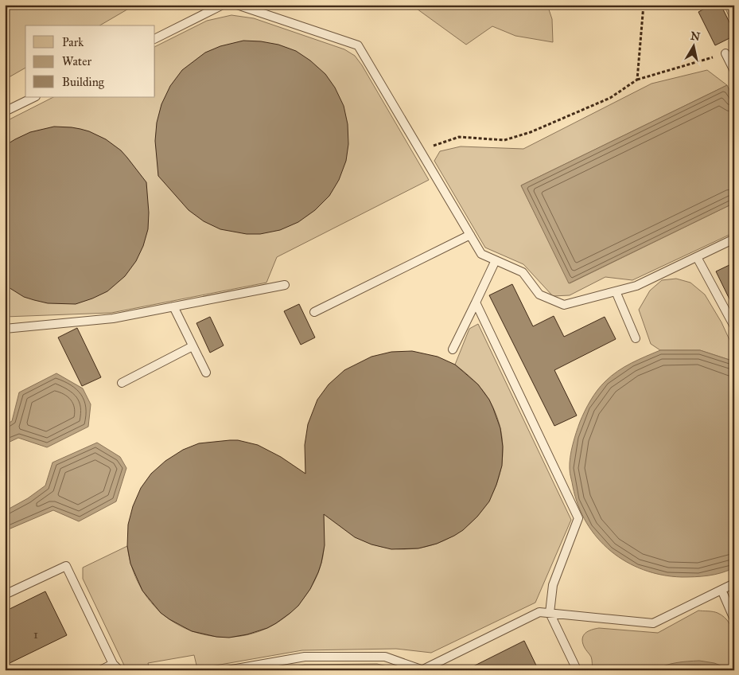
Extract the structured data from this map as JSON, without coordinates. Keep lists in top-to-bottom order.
{
  "house_numbers": ["1"],
  "legend": ["Park", "Water", "Building"],
  "north": "top"
}
